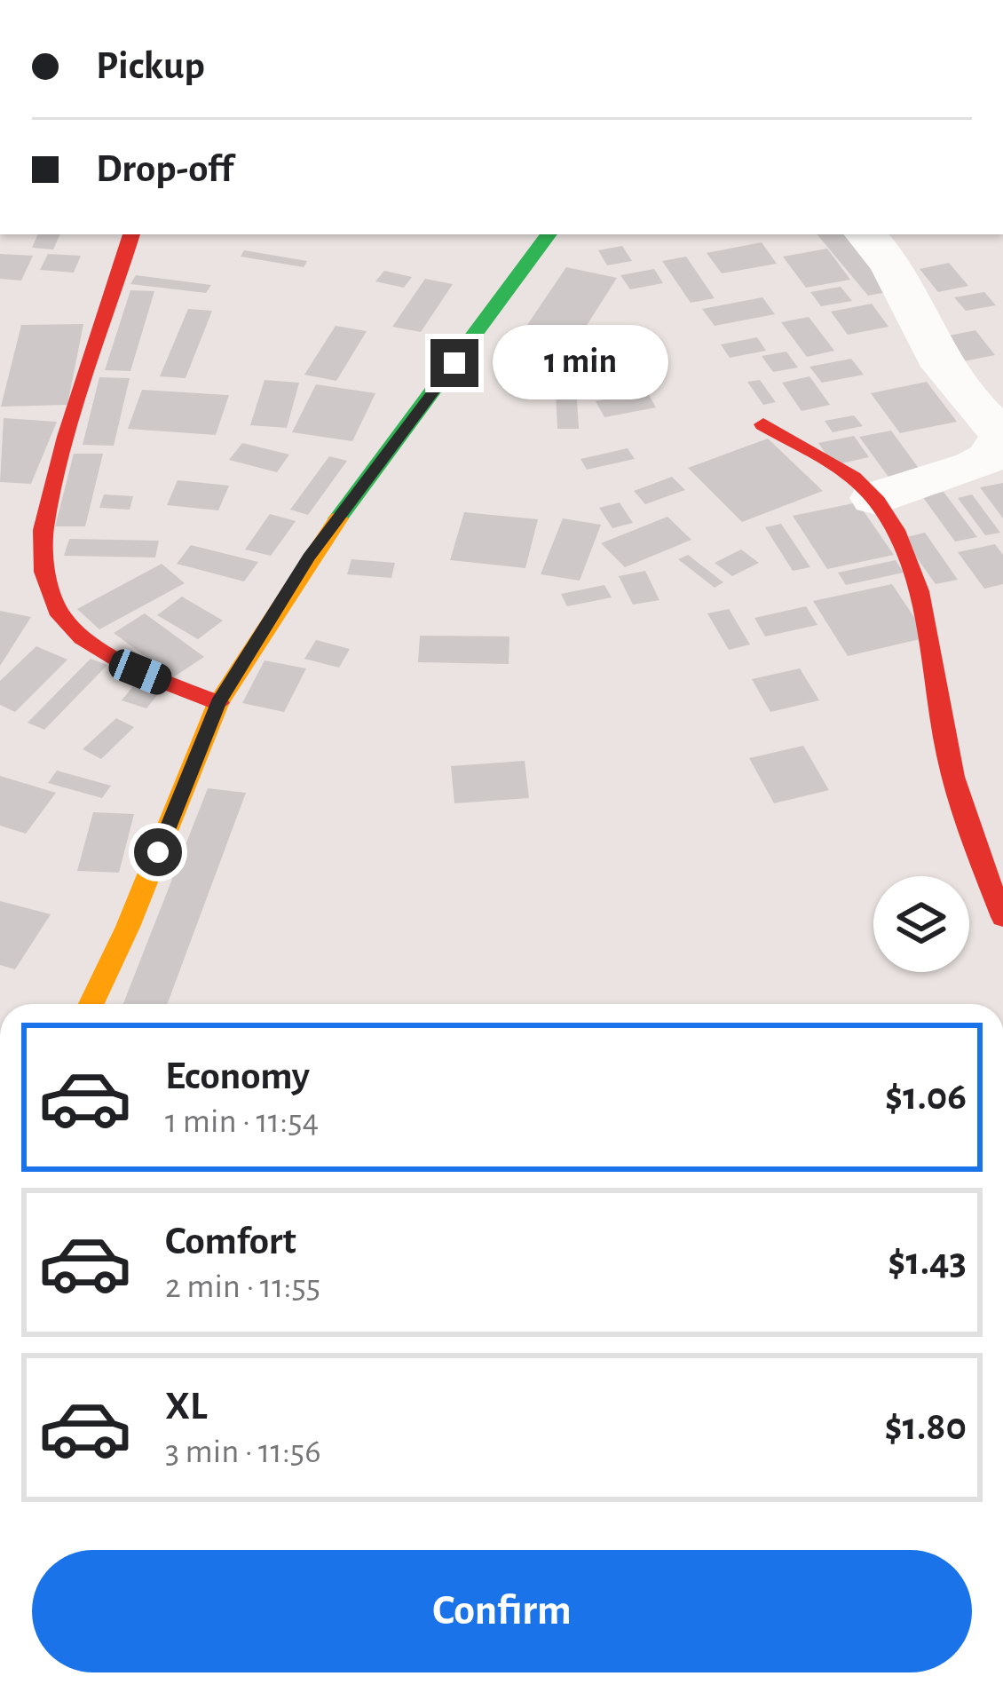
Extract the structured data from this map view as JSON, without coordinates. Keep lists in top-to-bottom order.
{
  "page": {
    "banner": ["Pickup", "Drop-off"],
    "bubble": "1 min",
    "list": [
      {
        "name": "Economy",
        "note": "1 min · 11:54",
        "value": "$1.06"
      },
      {
        "name": "Comfort",
        "note": "2 min · 11:55",
        "value": "$1.43"
      },
      {
        "name": "XL",
        "note": "3 min · 11:56",
        "value": "$1.80"
      }
    ],
    "buttons": "Confirm"
  }
}
